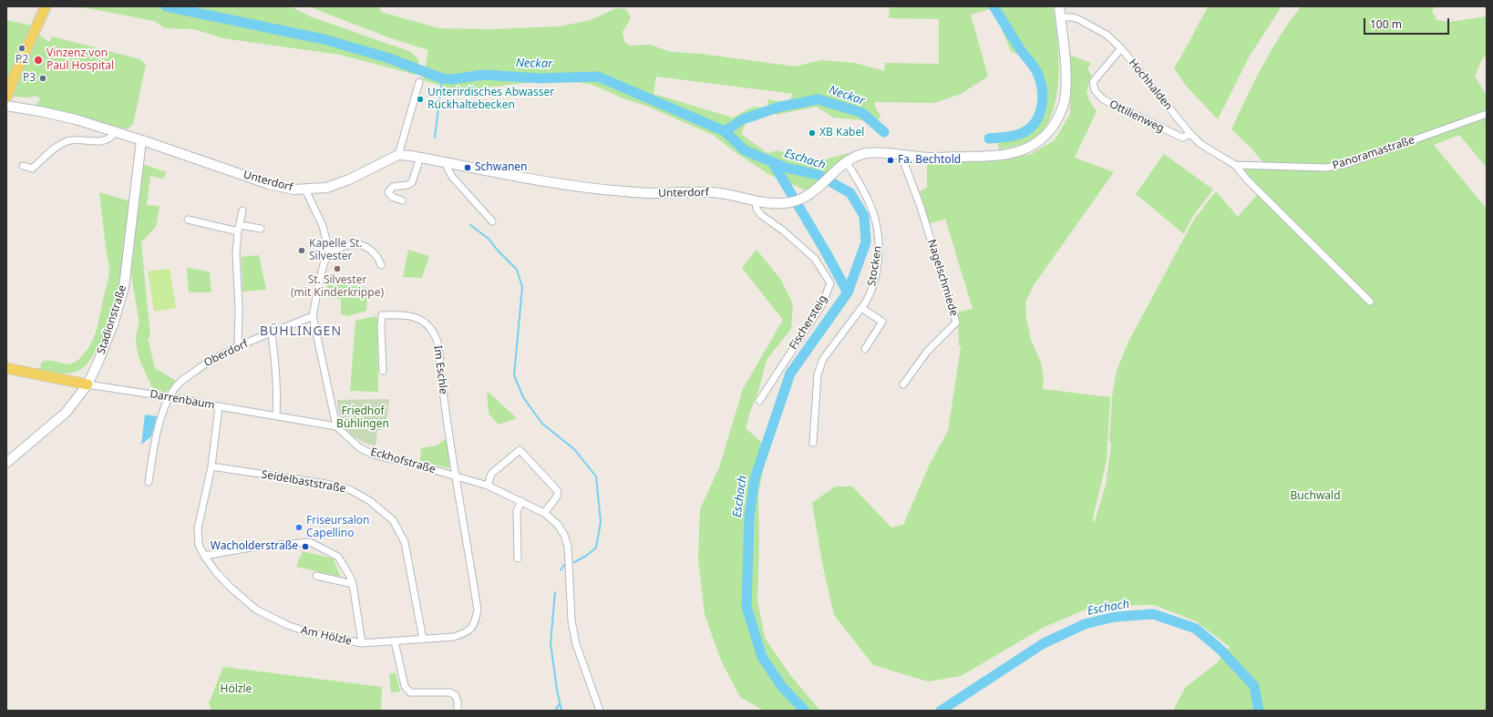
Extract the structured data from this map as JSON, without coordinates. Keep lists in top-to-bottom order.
{
  "streets": {
    "street": [
      "Hochhalden",
      "Ottilienweg",
      "Panoramastraße",
      "Unterdorf",
      "Stocken",
      "Nagelschmiede",
      "Stadionstraße",
      "Fischersteig",
      "Oberdorf",
      "Im Eschle",
      "Darrenbaum",
      "Eckhofstraße",
      "Seidelbaststraße",
      "Am Hölzle"
    ]
  },
  "crossings": [
    ["Hochhalden", "Ottilienweg"],
    ["Hochhalden", "Panoramastraße"],
    ["Hochhalden", "Unterdorf"],
    ["Unterdorf", "Stocken"],
    ["Unterdorf", "Nagelschmiede"],
    ["Unterdorf", "Stadionstraße"],
    ["Unterdorf", "Fischersteig"],
    ["Stadionstraße", "Darrenbaum"],
    ["Oberdorf", "Darrenbaum"],
    ["Im Eschle", "Eckhofstraße"],
    ["Im Eschle", "Am Hölzle"],
    ["Darrenbaum", "Eckhofstraße"],
    ["Darrenbaum", "Am Hölzle"],
    ["Eckhofstraße", "Am Hölzle"],
    ["Seidelbaststraße", "Am Hölzle"]
  ],
  "districts": ["BÜHLINGEN"],
  "water": ["Neckar", "Eschach"],
  "parks": ["Friedhof Bühlingen", "Buchwald", "Hölzle"],
  "places": [
    "P2",
    "Vinzenz von Paul Hospital",
    "P3",
    "Unterirdisches Abwasser Rückhaltebecken",
    "XB Kabel",
    "Fa. Bechtold",
    "Schwanen",
    "Kapelle St. Silvester",
    "St. Silvester (mit Kinderkrippe)",
    "Friseursalon Capellino",
    "Wacholderstraße"
  ],
  "scale_bar": "100 m"
}
